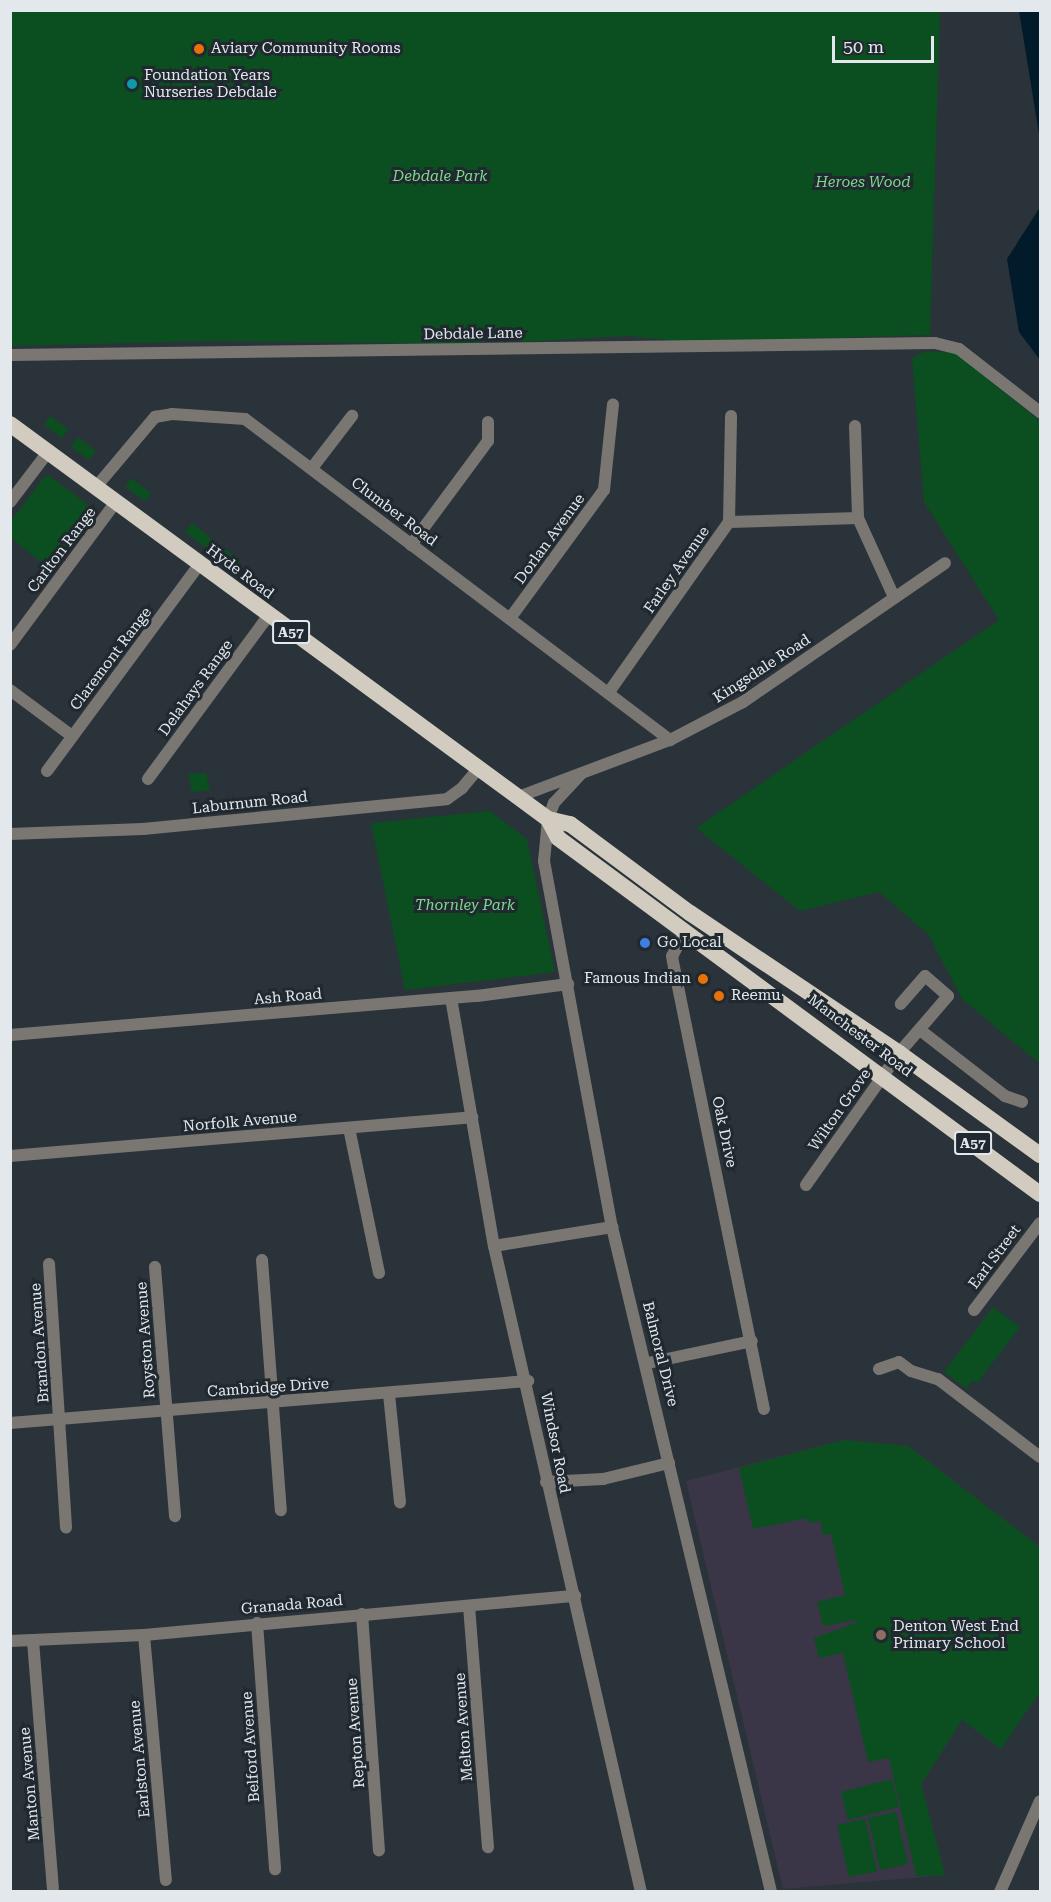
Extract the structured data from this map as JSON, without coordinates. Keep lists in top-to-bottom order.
{
  "streets": {
    "highway": ["Hyde Road", "A57", "Manchester Road"],
    "street": [
      "Debdale Lane",
      "Clumber Road",
      "Dorlan Avenue",
      "Carlton Range",
      "Farley Avenue",
      "Claremont Range",
      "Kingsdale Road",
      "Delahays Range",
      "Laburnum Road",
      "Ash Road",
      "Wilton Grove",
      "Norfolk Avenue",
      "Oak Drive",
      "Earl Street",
      "Royston Avenue",
      "Brandon Avenue",
      "Balmoral Drive",
      "Cambridge Drive",
      "Windsor Road",
      "Granada Road",
      "Melton Avenue",
      "Repton Avenue",
      "Belford Avenue",
      "Earlston Avenue",
      "Manton Avenue"
    ]
  },
  "crossings": [
    ["Clumber Road", "Dorlan Avenue"],
    ["Clumber Road", "Farley Avenue"],
    ["Clumber Road", "Hyde Road"],
    ["Clumber Road", "Kingsdale Road"],
    ["Carlton Range", "Hyde Road"],
    ["Hyde Road", "Claremont Range"],
    ["Hyde Road", "Delahays Range"],
    ["Hyde Road", "Laburnum Road"],
    ["Hyde Road", "Manchester Road"],
    ["Kingsdale Road", "Manchester Road"],
    ["Kingsdale Road", "Balmoral Drive"],
    ["Laburnum Road", "Manchester Road"],
    ["Ash Road", "Balmoral Drive"],
    ["Ash Road", "Windsor Road"],
    ["Manchester Road", "Wilton Grove"],
    ["Manchester Road", "Oak Drive"],
    ["Manchester Road", "Balmoral Drive"],
    ["Norfolk Avenue", "Windsor Road"],
    ["Royston Avenue", "Cambridge Drive"],
    ["Brandon Avenue", "Cambridge Drive"],
    ["Cambridge Drive", "Windsor Road"],
    ["Windsor Road", "Granada Road"],
    ["Granada Road", "Melton Avenue"],
    ["Granada Road", "Repton Avenue"],
    ["Granada Road", "Belford Avenue"],
    ["Granada Road", "Earlston Avenue"],
    ["Granada Road", "Manton Avenue"]
  ],
  "parks": ["Debdale Park", "Heroes Wood", "Thornley Park"],
  "places": [
    "Aviary Community Rooms",
    "Foundation Years Nurseries Debdale",
    "Go Local",
    "Famous Indian",
    "Reemu",
    "Denton West End Primary School"
  ],
  "scale_bar": "50 m"
}
